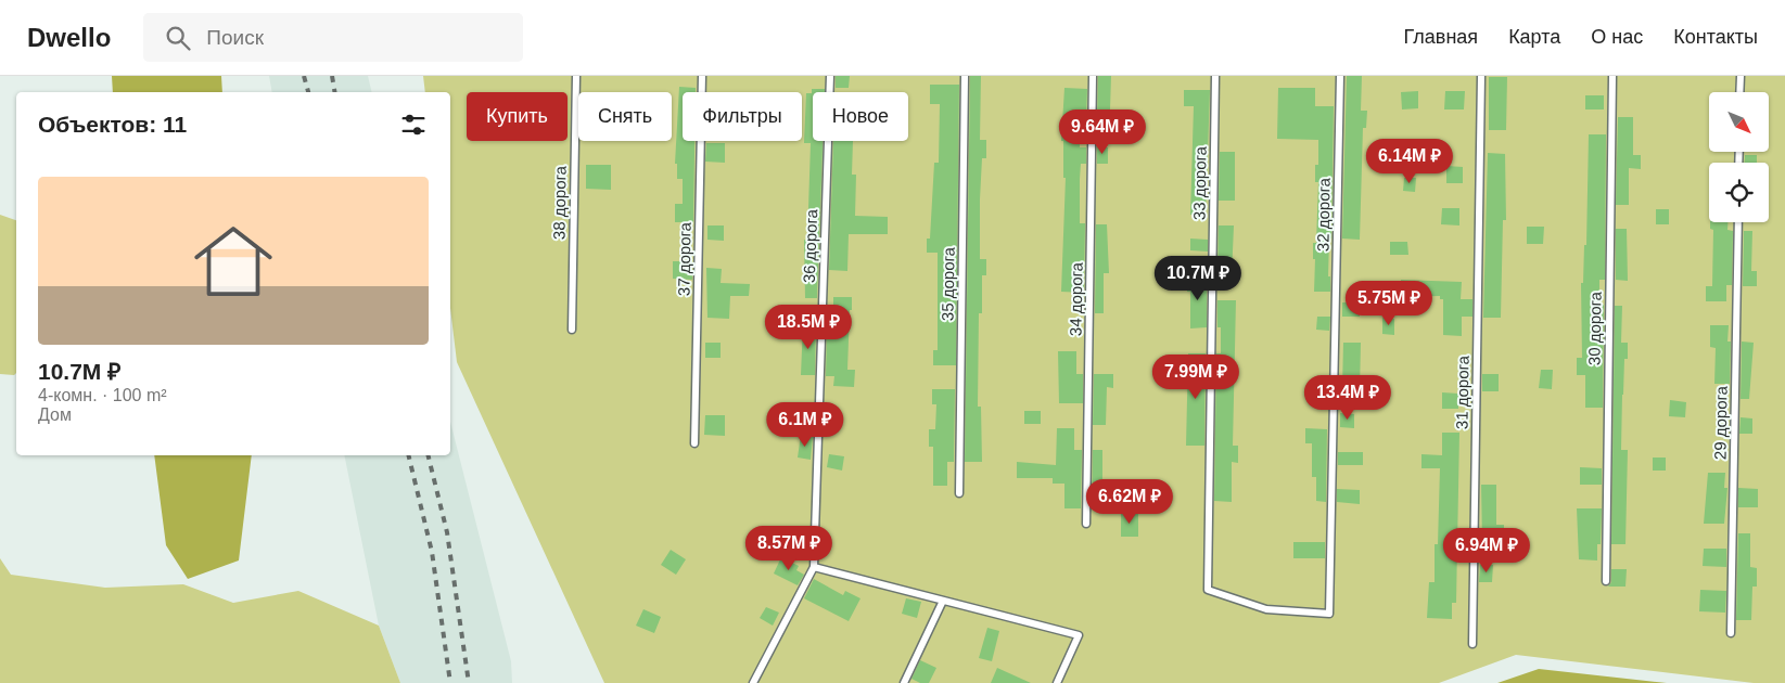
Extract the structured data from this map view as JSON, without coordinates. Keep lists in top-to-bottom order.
{
  "streets": {
    "lane": [
      "33 дорога",
      "38 дорога",
      "32 дорога",
      "36 дорога",
      "37 дорога",
      "35 дорога",
      "34 дорога",
      "30 дорога",
      "31 дорога",
      "29 дорога"
    ]
  },
  "crossings": [
    ["33 дорога", "32 дорога"]
  ],
  "north": "bottom right",
  "page": {
    "header": "Dwello",
    "search": "Поиск",
    "nav": [
      "Главная",
      "Карта",
      "О нас",
      "Контакты"
    ],
    "chip": [
      "Купить",
      "Снять",
      "Фильтры",
      "Новое"
    ],
    "heading": "Объектов: 11",
    "price": [
      "9.64M ₽",
      "6.14M ₽",
      "10.7M ₽",
      "5.75M ₽",
      "18.5M ₽",
      "7.99M ₽",
      "13.4M ₽",
      "6.1M ₽",
      "6.62M ₽",
      "8.57M ₽",
      "6.94M ₽"
    ],
    "list": [
      {
        "name": "10.7M ₽",
        "note": "4-комн. · 100 m² · Дом"
      }
    ]
  }
}
